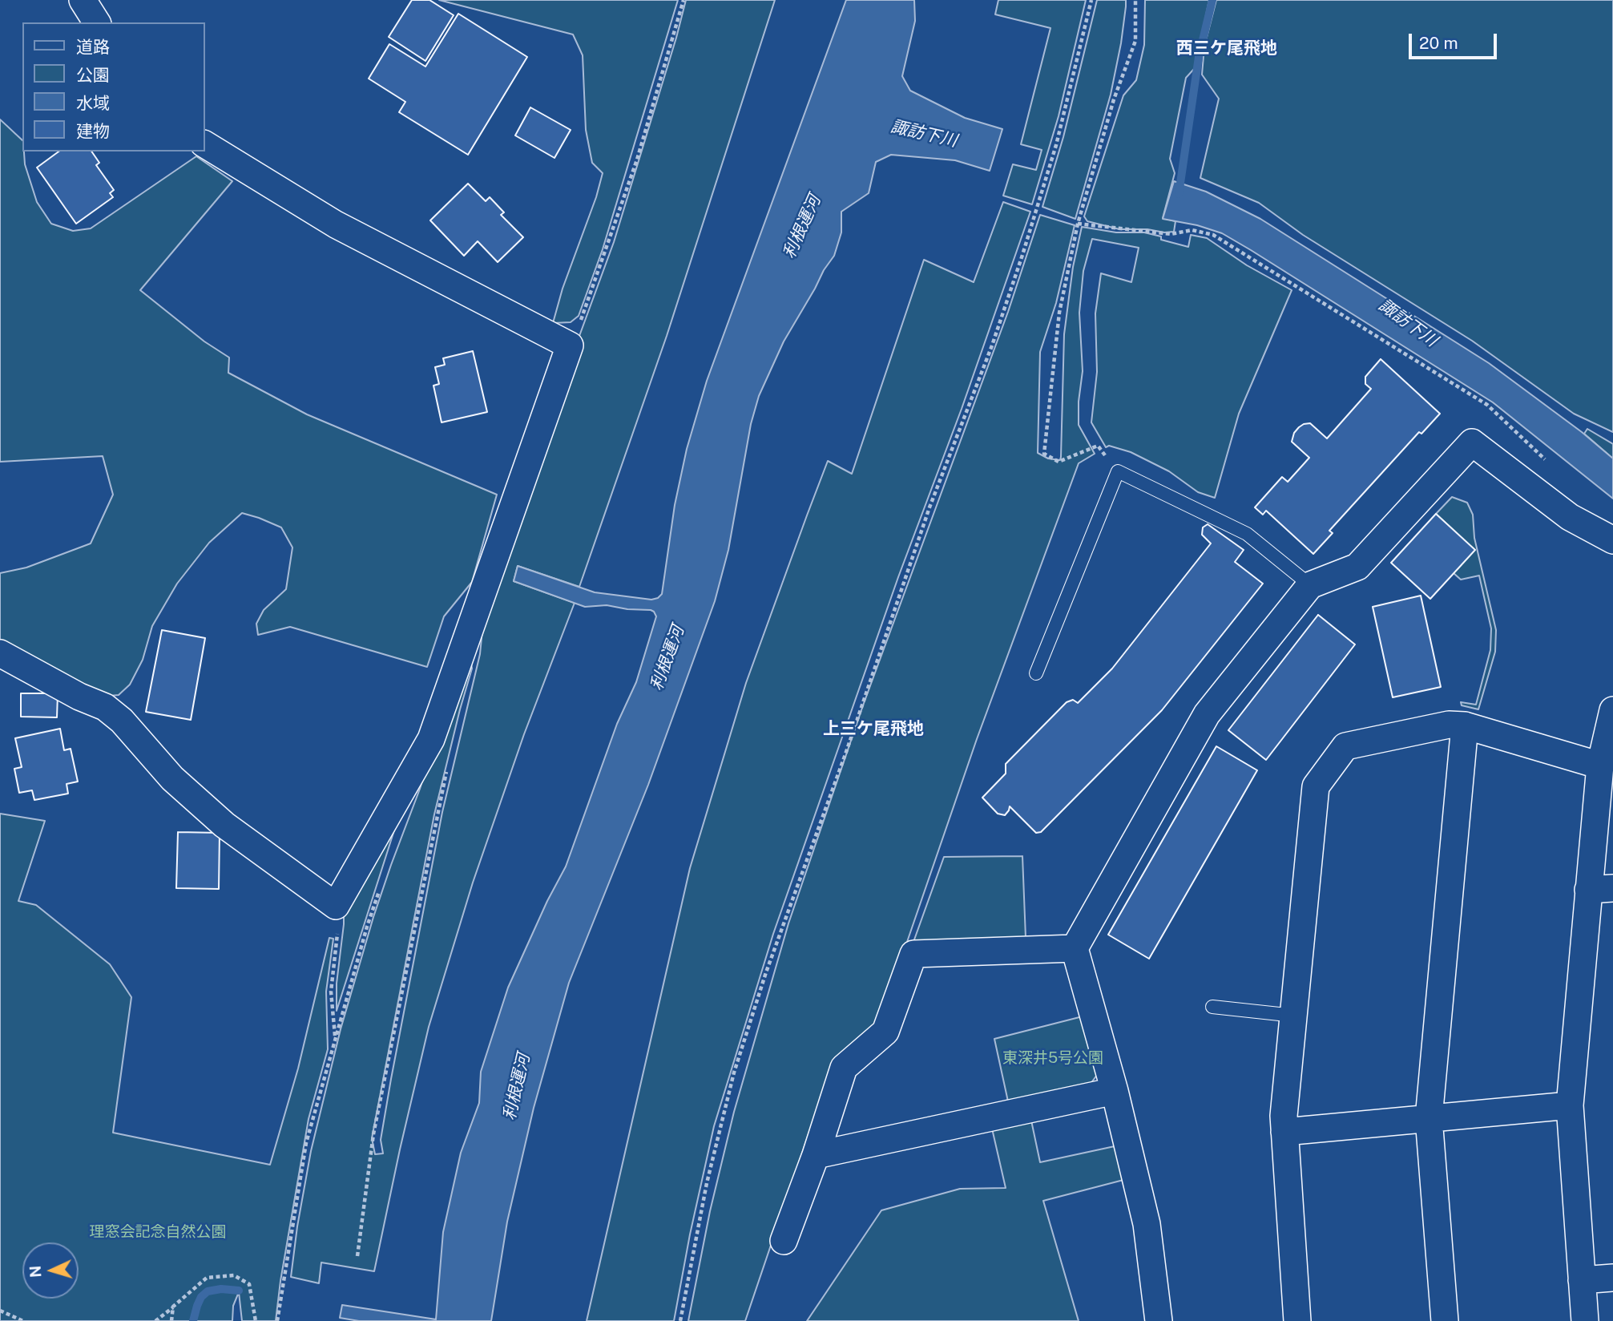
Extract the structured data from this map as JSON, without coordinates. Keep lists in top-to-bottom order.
{
  "districts": ["西三ケ尾飛地", "上三ケ尾飛地"],
  "water": ["諏訪下川", "利根運河"],
  "parks": ["東深井5号公園", "理窓会記念自然公園"],
  "legend": [
    "道路",
    "公園",
    "水域",
    "建物"
  ],
  "scale_bar": "20 m",
  "north": "left"
}
